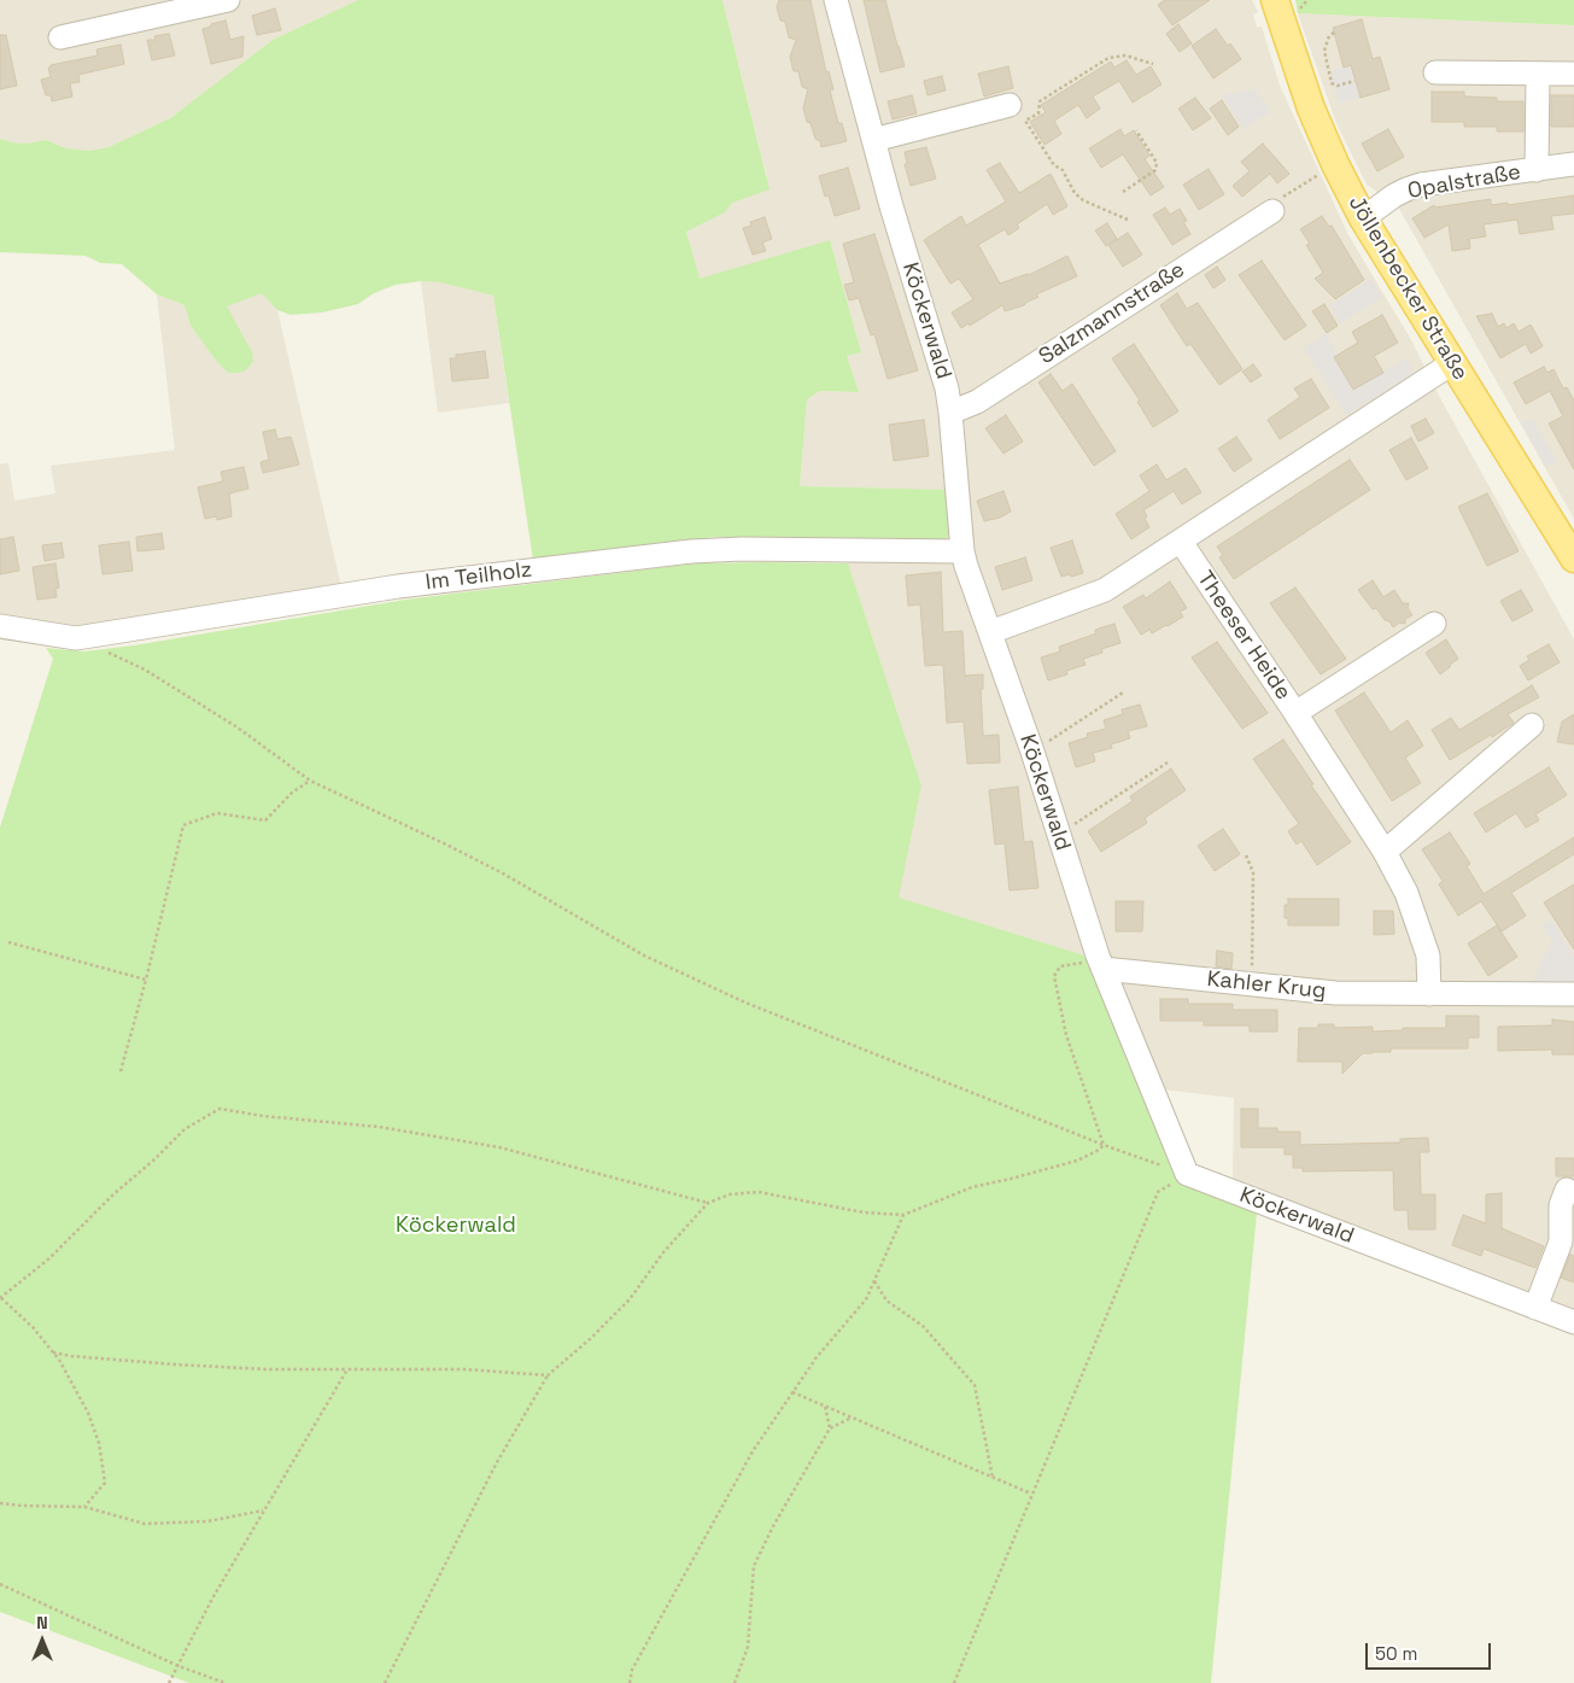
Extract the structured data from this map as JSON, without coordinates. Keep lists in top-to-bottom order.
{
  "streets": {
    "main road": ["Jöllenbecker Straße"],
    "street": [
      "Opalstraße",
      "Salzmannstraße",
      "Köckerwald",
      "Im Teilholz",
      "Theeser Heide",
      "Kahler Krug"
    ]
  },
  "crossings": [
    ["Opalstraße", "Jöllenbecker Straße"],
    ["Salzmannstraße", "Köckerwald"],
    ["Köckerwald", "Im Teilholz"],
    ["Köckerwald", "Kahler Krug"]
  ],
  "parks": ["Köckerwald"],
  "scale_bar": "50 m",
  "north": "top"
}
